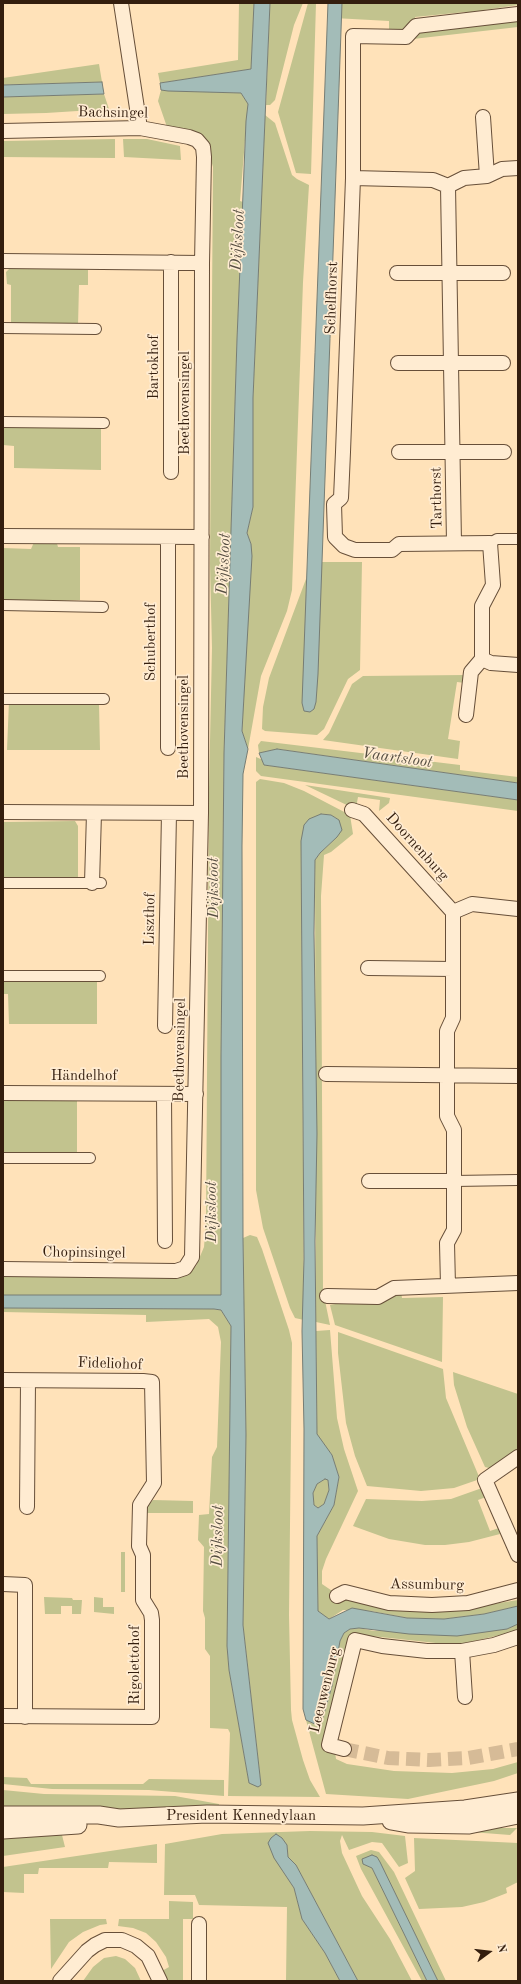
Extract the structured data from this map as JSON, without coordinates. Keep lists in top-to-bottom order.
{
  "streets": {
    "street": [
      "Bachsingel",
      "Schelfhorst",
      "Bartokhof",
      "Beethovensingel",
      "Tarthorst",
      "Schuberthof",
      "Doornenburg",
      "Liszthof",
      "Händelhof",
      "Chopinsingel",
      "Fideliohof",
      "Assumburg",
      "Rigolettohof",
      "Leeuwenburg",
      "President Kennedylaan"
    ]
  },
  "crossings": [
    ["Bachsingel", "Beethovensingel"],
    ["Schelfhorst", "Tarthorst"],
    ["Beethovensingel", "Händelhof"],
    ["Beethovensingel", "Chopinsingel"],
    ["Fideliohof", "Rigolettohof"]
  ],
  "water": ["Dijksloot", "Vaartsloot"],
  "north": "right"
}
